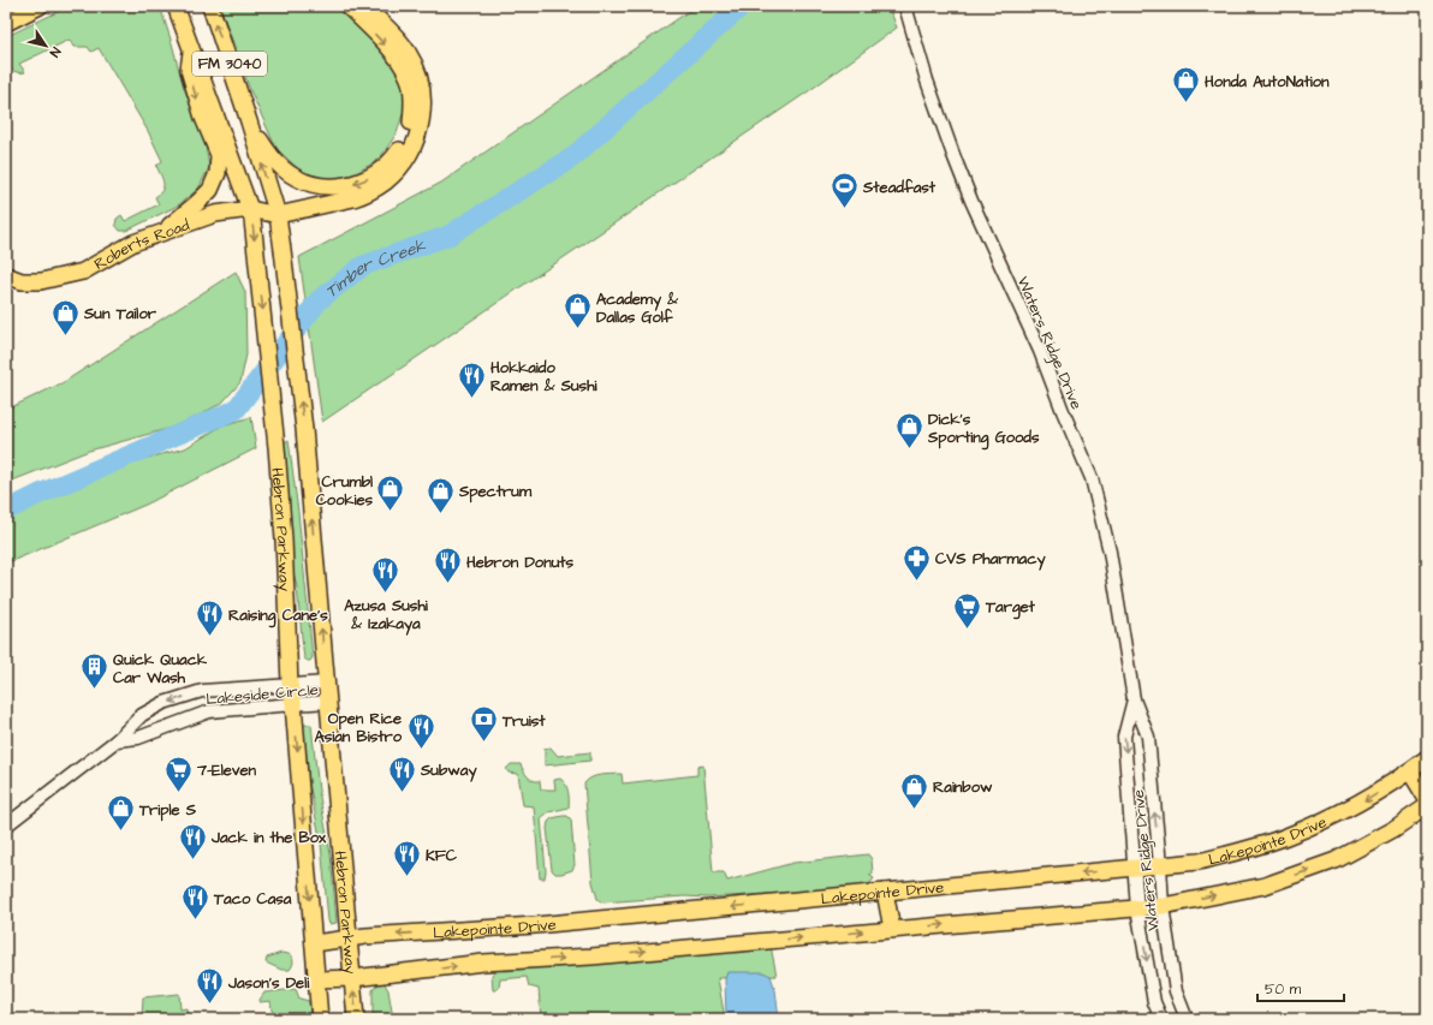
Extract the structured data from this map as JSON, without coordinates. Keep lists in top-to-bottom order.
{
  "streets": {
    "main road": [
      "FM 3040",
      "Roberts Road",
      "Hebron Parkway",
      "Lakepointe Drive"
    ],
    "street": ["Waters Ridge Drive", "Lakeside Circle"]
  },
  "crossings": [
    ["FM 3040", "Hebron Parkway"],
    ["Roberts Road", "Hebron Parkway"],
    ["Waters Ridge Drive", "Lakepointe Drive"],
    ["Hebron Parkway", "Lakeside Circle"],
    ["Hebron Parkway", "Lakepointe Drive"]
  ],
  "water": ["Timber Creek"],
  "places": {
    "shop": [
      "Honda AutoNation",
      "Academy & Dallas Golf",
      "Sun Tailor",
      "Dick's Sporting Goods",
      "Crumbl Cookies",
      "Spectrum",
      "Rainbow",
      "Triple S"
    ],
    "sports": ["Steadfast"],
    "restaurant": [
      "Hokkaido Ramen & Sushi",
      "Hebron Donuts",
      "Azusa Sushi & Izakaya",
      "Raising Cane's",
      "Open Rice Asian Bistro",
      "Subway",
      "Jack in the Box",
      "KFC",
      "Taco Casa",
      "Jason's Deli"
    ],
    "pharmacy": ["CVS Pharmacy"],
    "supermarket": ["Target", "7-Eleven"],
    "building": ["Quick Quack Car Wash"],
    "bank": ["Truist"]
  },
  "scale_bar": "50 m",
  "north": "bottom right"
}
